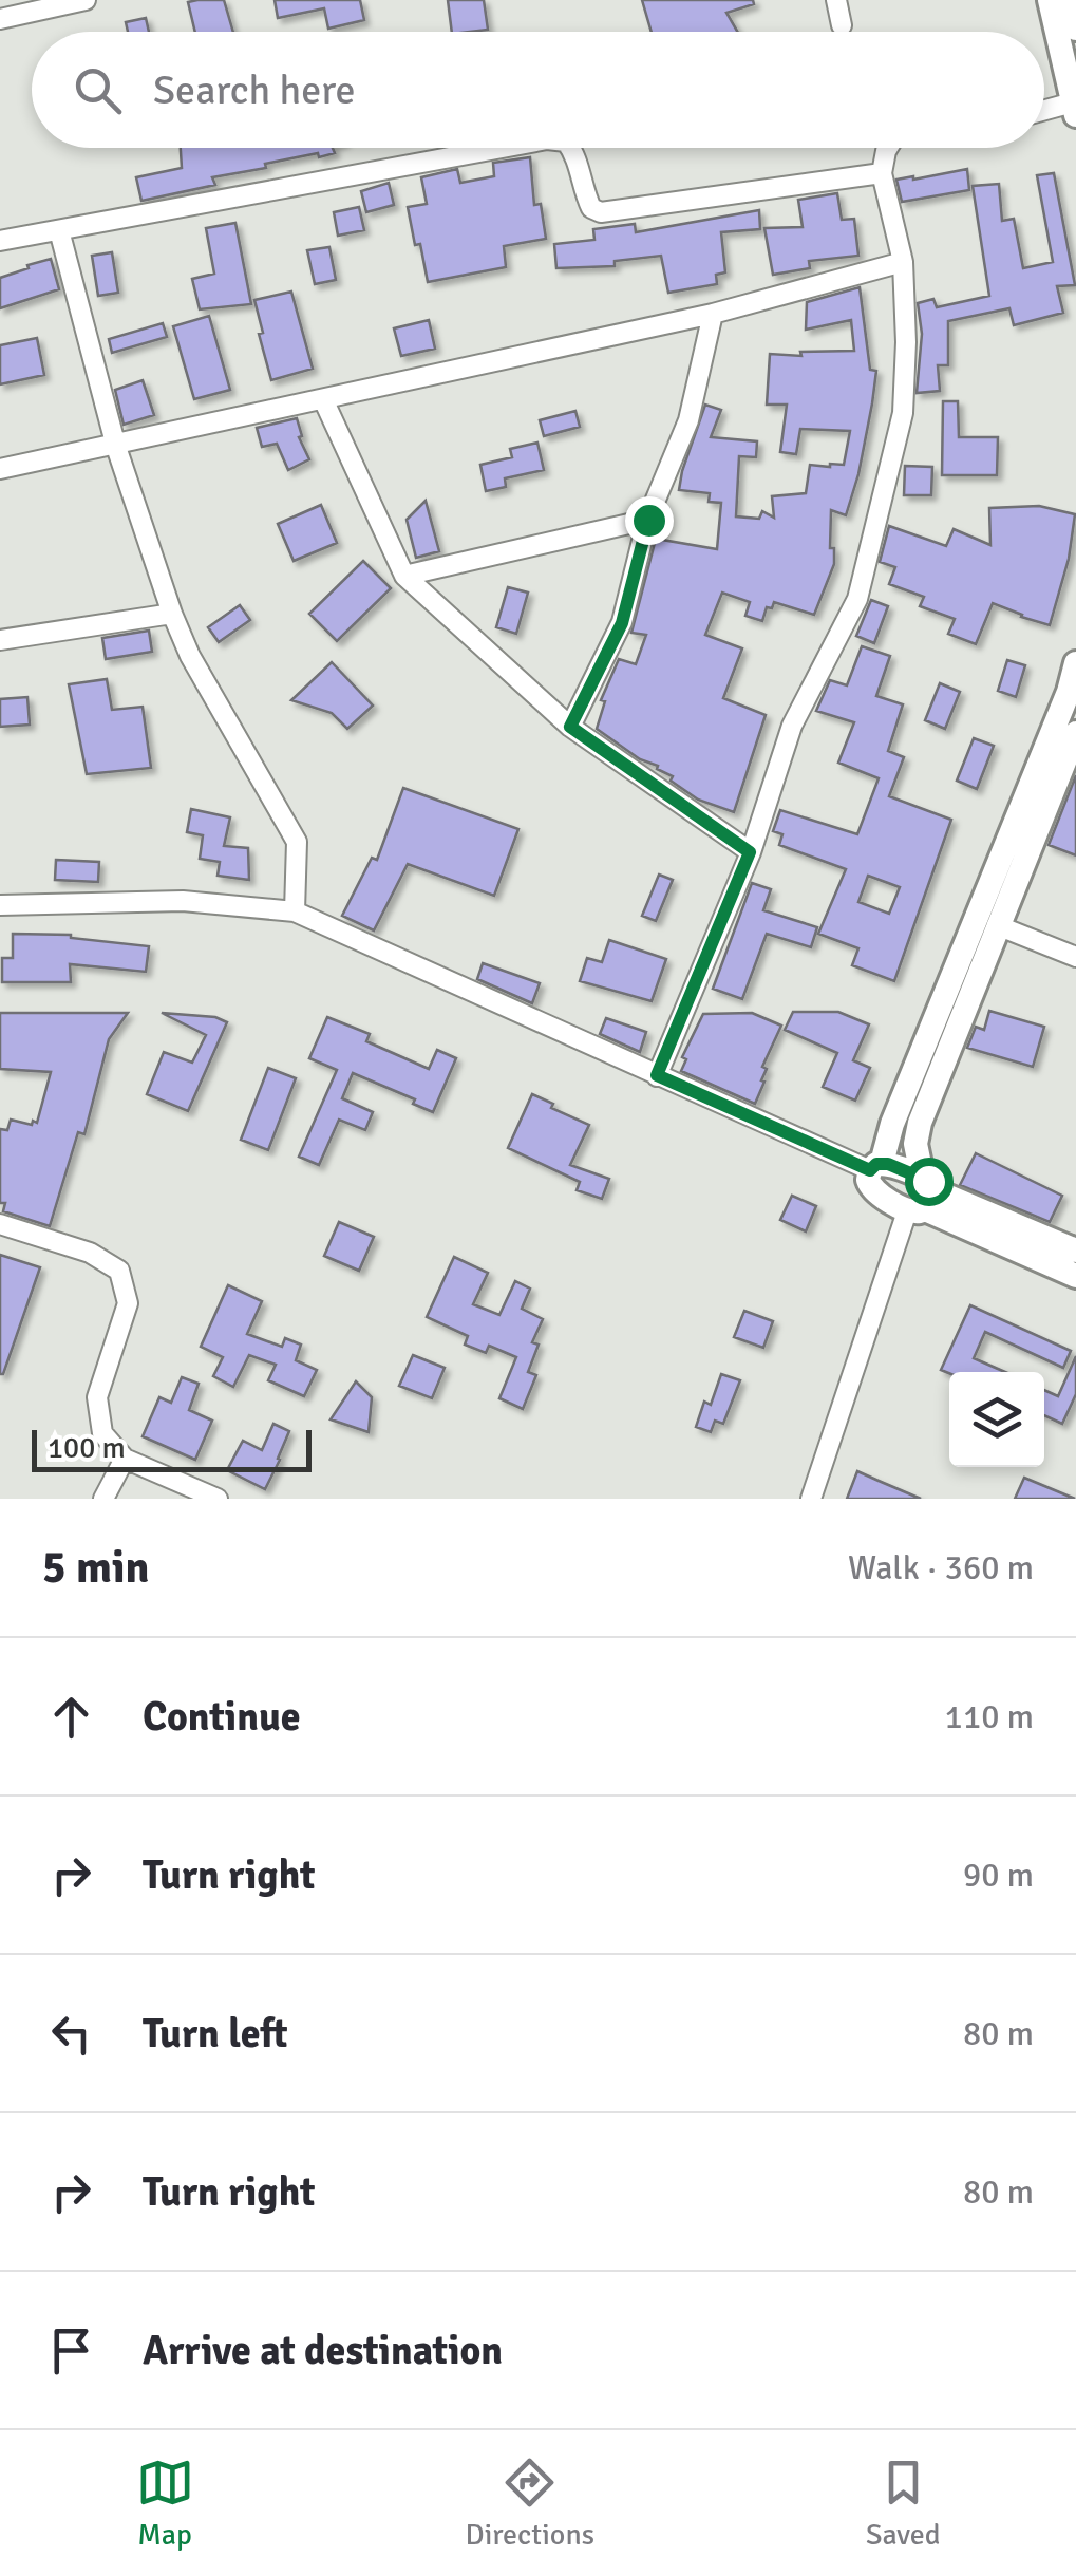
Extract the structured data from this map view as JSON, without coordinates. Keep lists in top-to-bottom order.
{
  "scale_bar": "100 m",
  "page": {
    "search": "Search here",
    "scale": "100 m",
    "heading": ["5 min", "Walk · 360 m"],
    "list": [
      ["Continue", "110 m"],
      ["Turn right", "90 m"],
      ["Turn left", "80 m"],
      ["Turn right", "80 m"],
      "Arrive at destination"
    ],
    "nav": ["Map", "Directions", "Saved"]
  }
}
